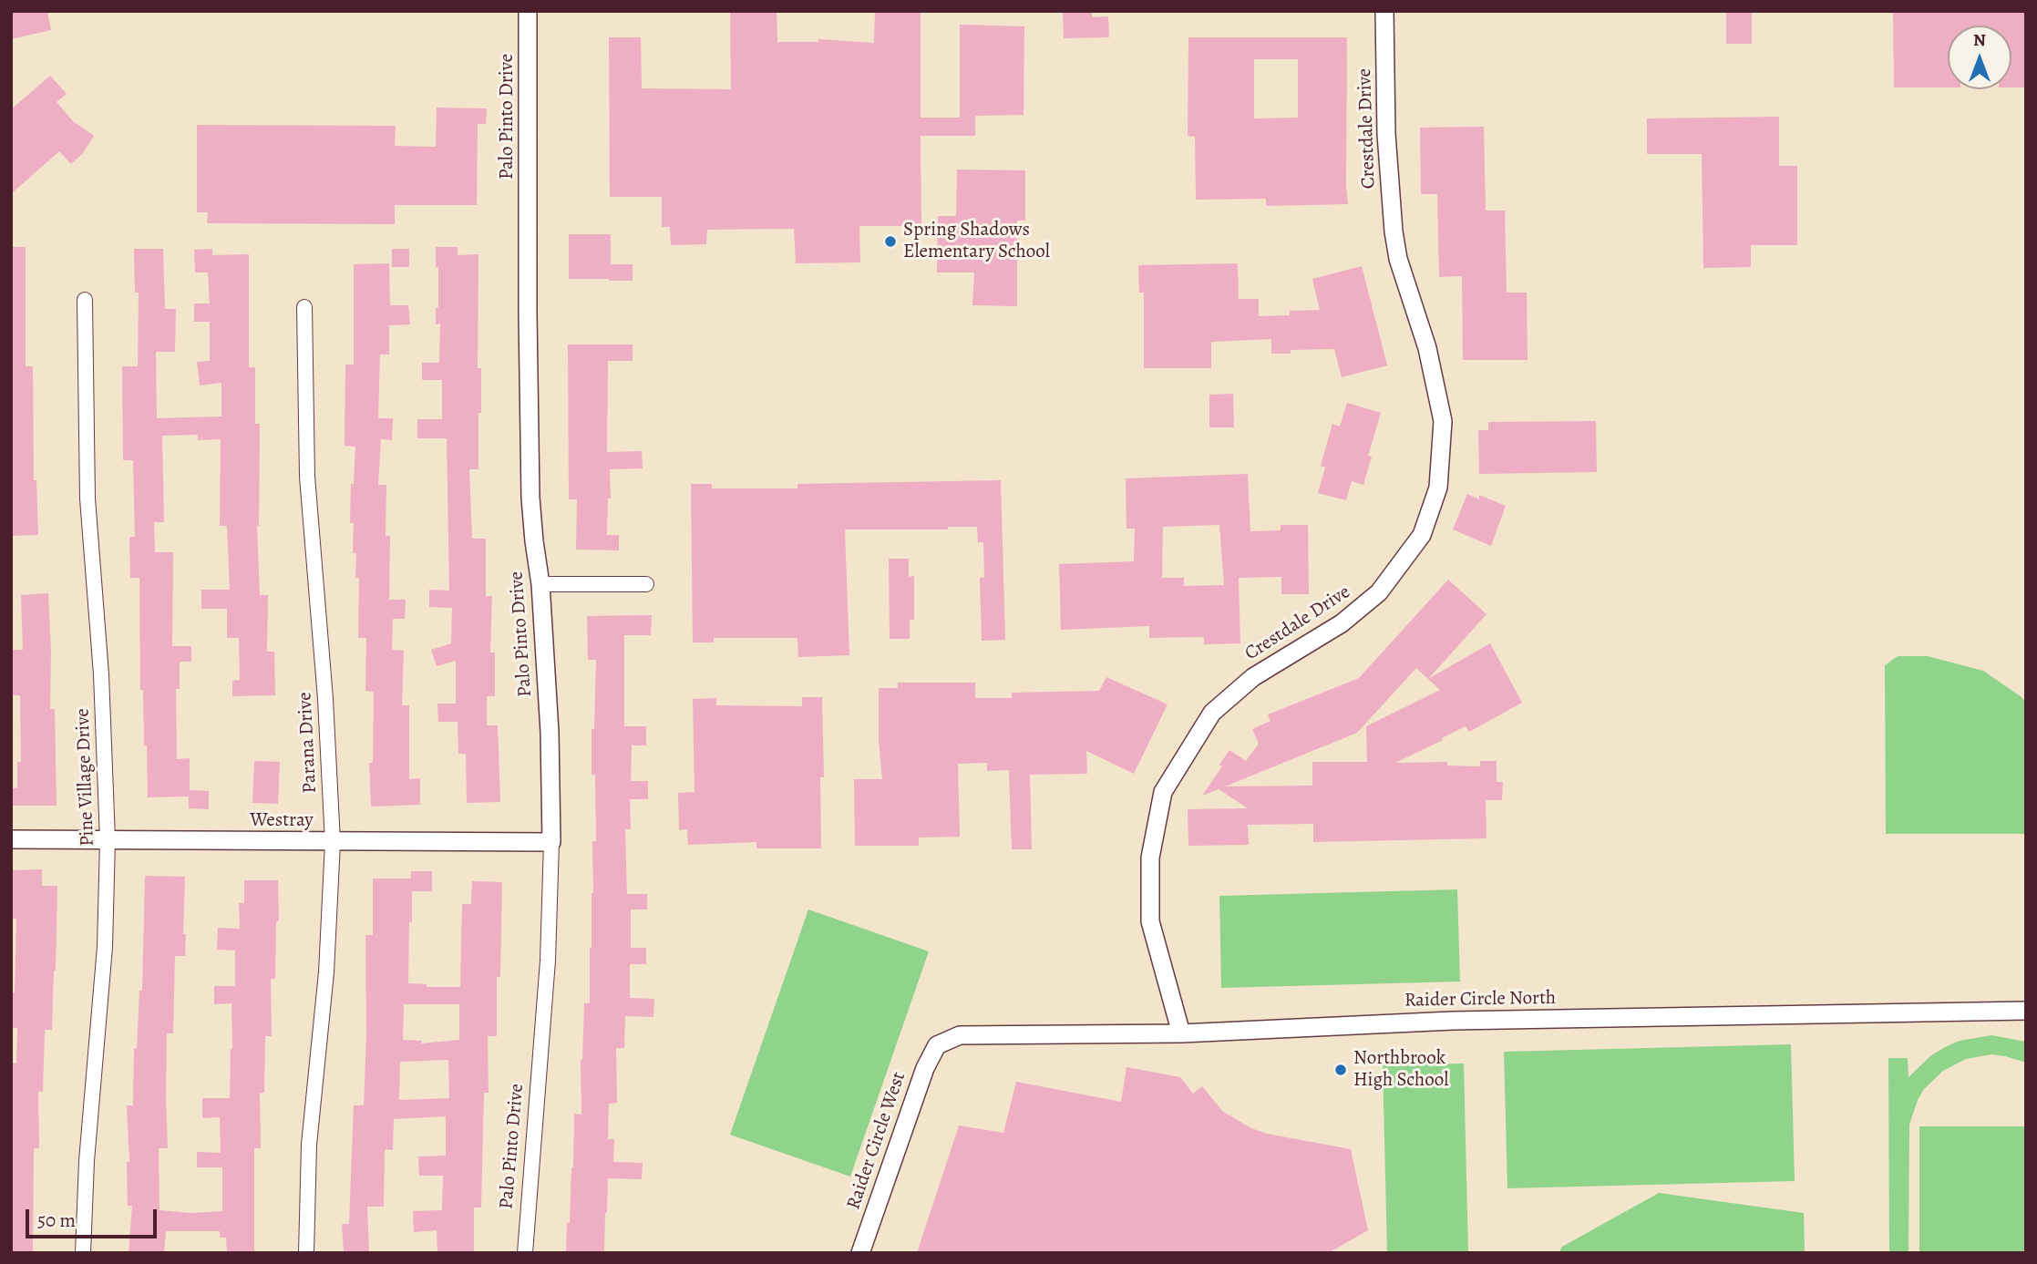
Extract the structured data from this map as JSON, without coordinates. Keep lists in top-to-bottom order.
{
  "streets": {
    "street": [
      "Palo Pinto Drive",
      "Crestdale Drive",
      "Parana Drive",
      "Pine Village Drive",
      "Westray",
      "Raider Circle North",
      "Raider Circle West"
    ]
  },
  "crossings": [
    ["Palo Pinto Drive", "Westray"],
    ["Crestdale Drive", "Raider Circle North"],
    ["Parana Drive", "Westray"],
    ["Pine Village Drive", "Westray"],
    ["Raider Circle North", "Raider Circle West"]
  ],
  "places": ["Spring Shadows Elementary School", "Northbrook High School"],
  "scale_bar": "50 m",
  "north": "top"
}
